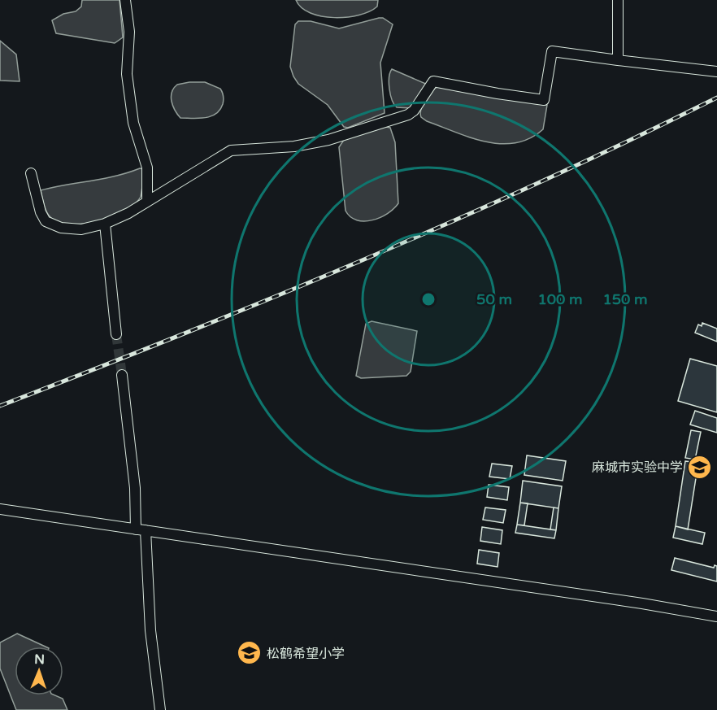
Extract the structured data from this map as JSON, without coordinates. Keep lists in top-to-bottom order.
{
  "places": {
    "school or university": ["麻城市实验中学", "松鹤希望小学"]
  },
  "north": "top",
  "rings": ["50 m", "100 m", "150 m"]
}
